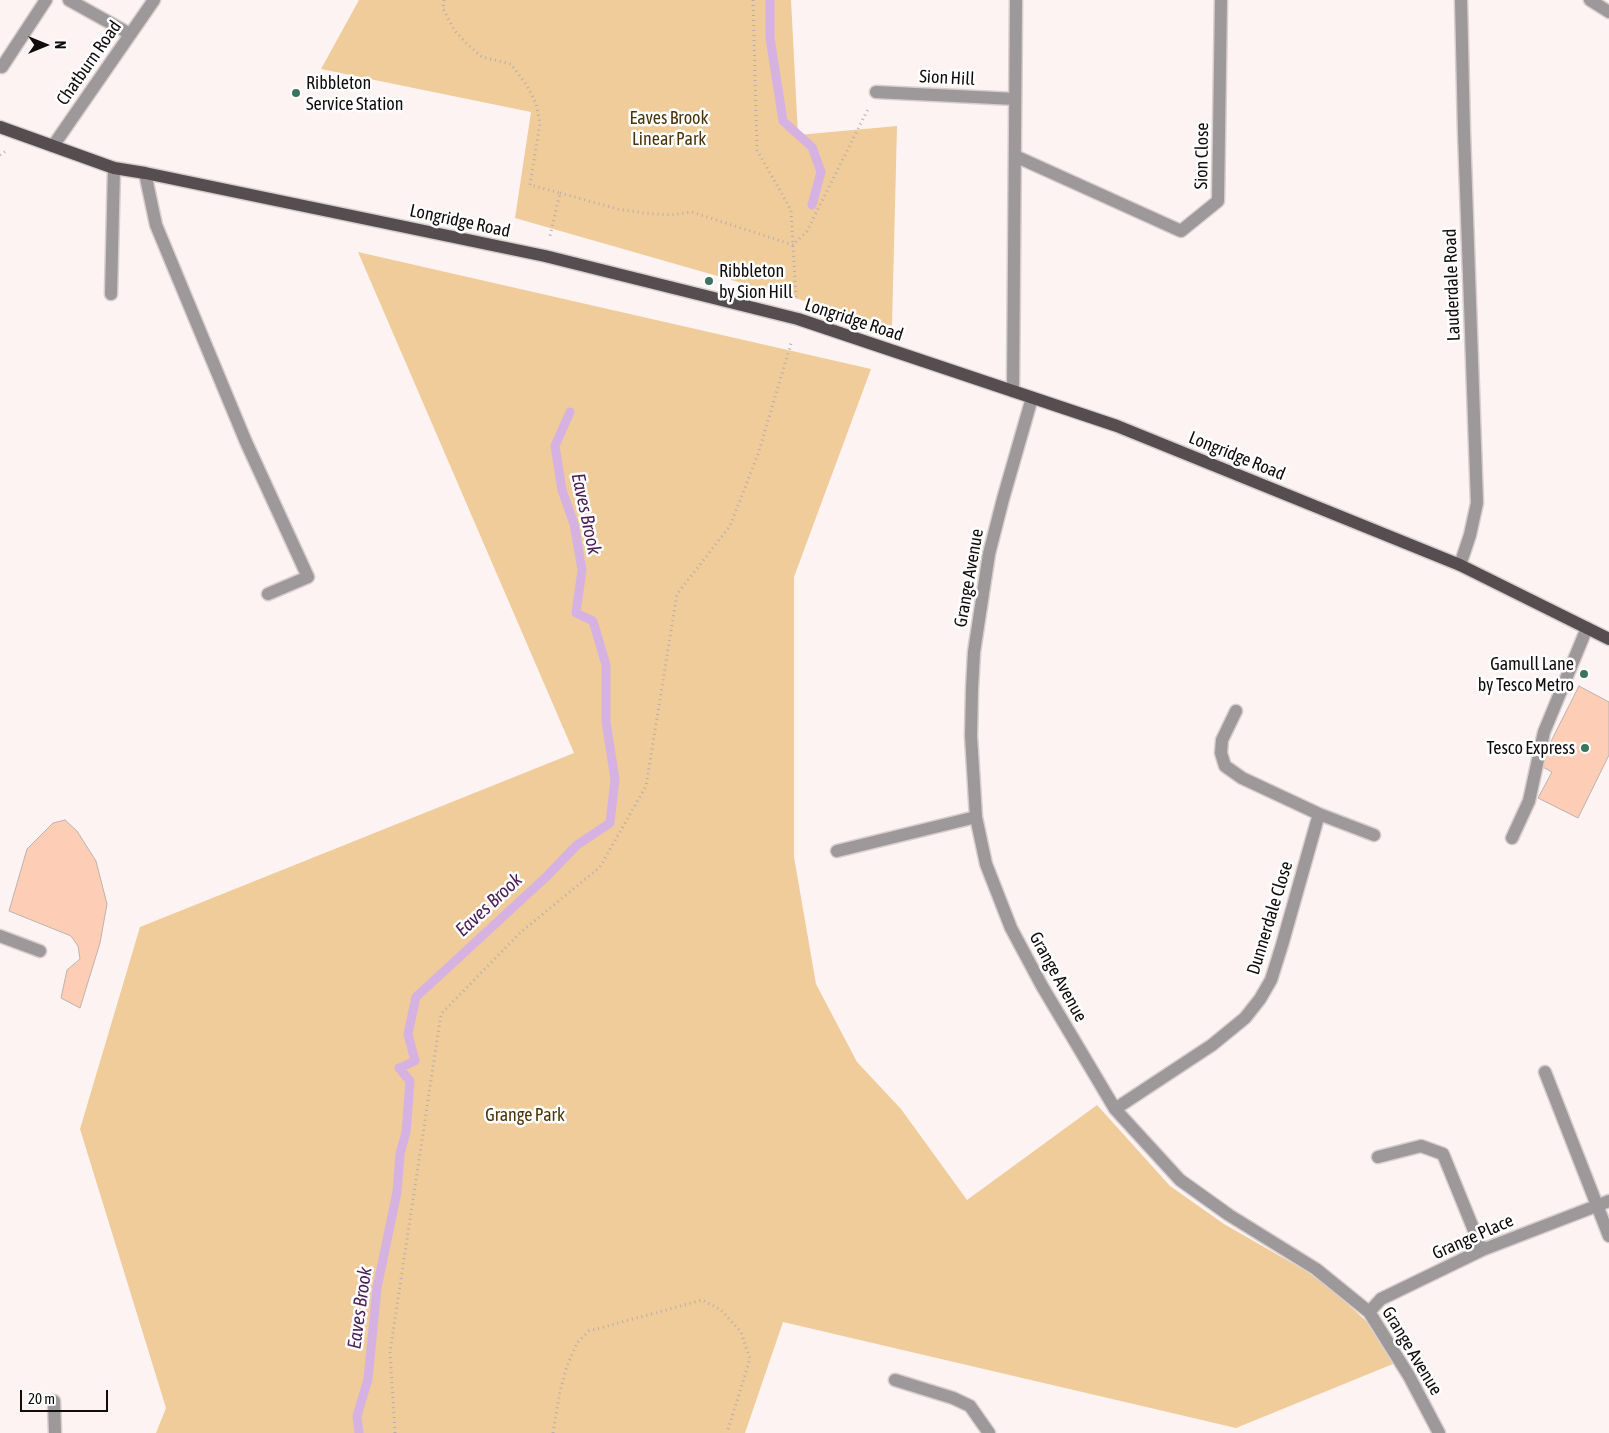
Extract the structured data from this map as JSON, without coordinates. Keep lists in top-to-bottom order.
{
  "streets": {
    "main road": ["Longridge Road"],
    "street": [
      "Chatburn Road",
      "Sion Hill",
      "Sion Close",
      "Lauderdale Road",
      "Grange Avenue",
      "Dunnerdale Close",
      "Grange Place"
    ]
  },
  "crossings": [
    ["Chatburn Road", "Longridge Road"],
    ["Longridge Road", "Lauderdale Road"],
    ["Longridge Road", "Grange Avenue"],
    ["Grange Avenue", "Dunnerdale Close"],
    ["Grange Avenue", "Grange Place"]
  ],
  "water": ["Eaves Brook"],
  "parks": ["Eaves Brook Linear Park", "Grange Park"],
  "places": [
    "Ribbleton Service Station",
    "Ribbleton by Sion Hill",
    "Gamull Lane by Tesco Metro",
    "Tesco Express"
  ],
  "scale_bar": "20 m",
  "north": "right"
}
